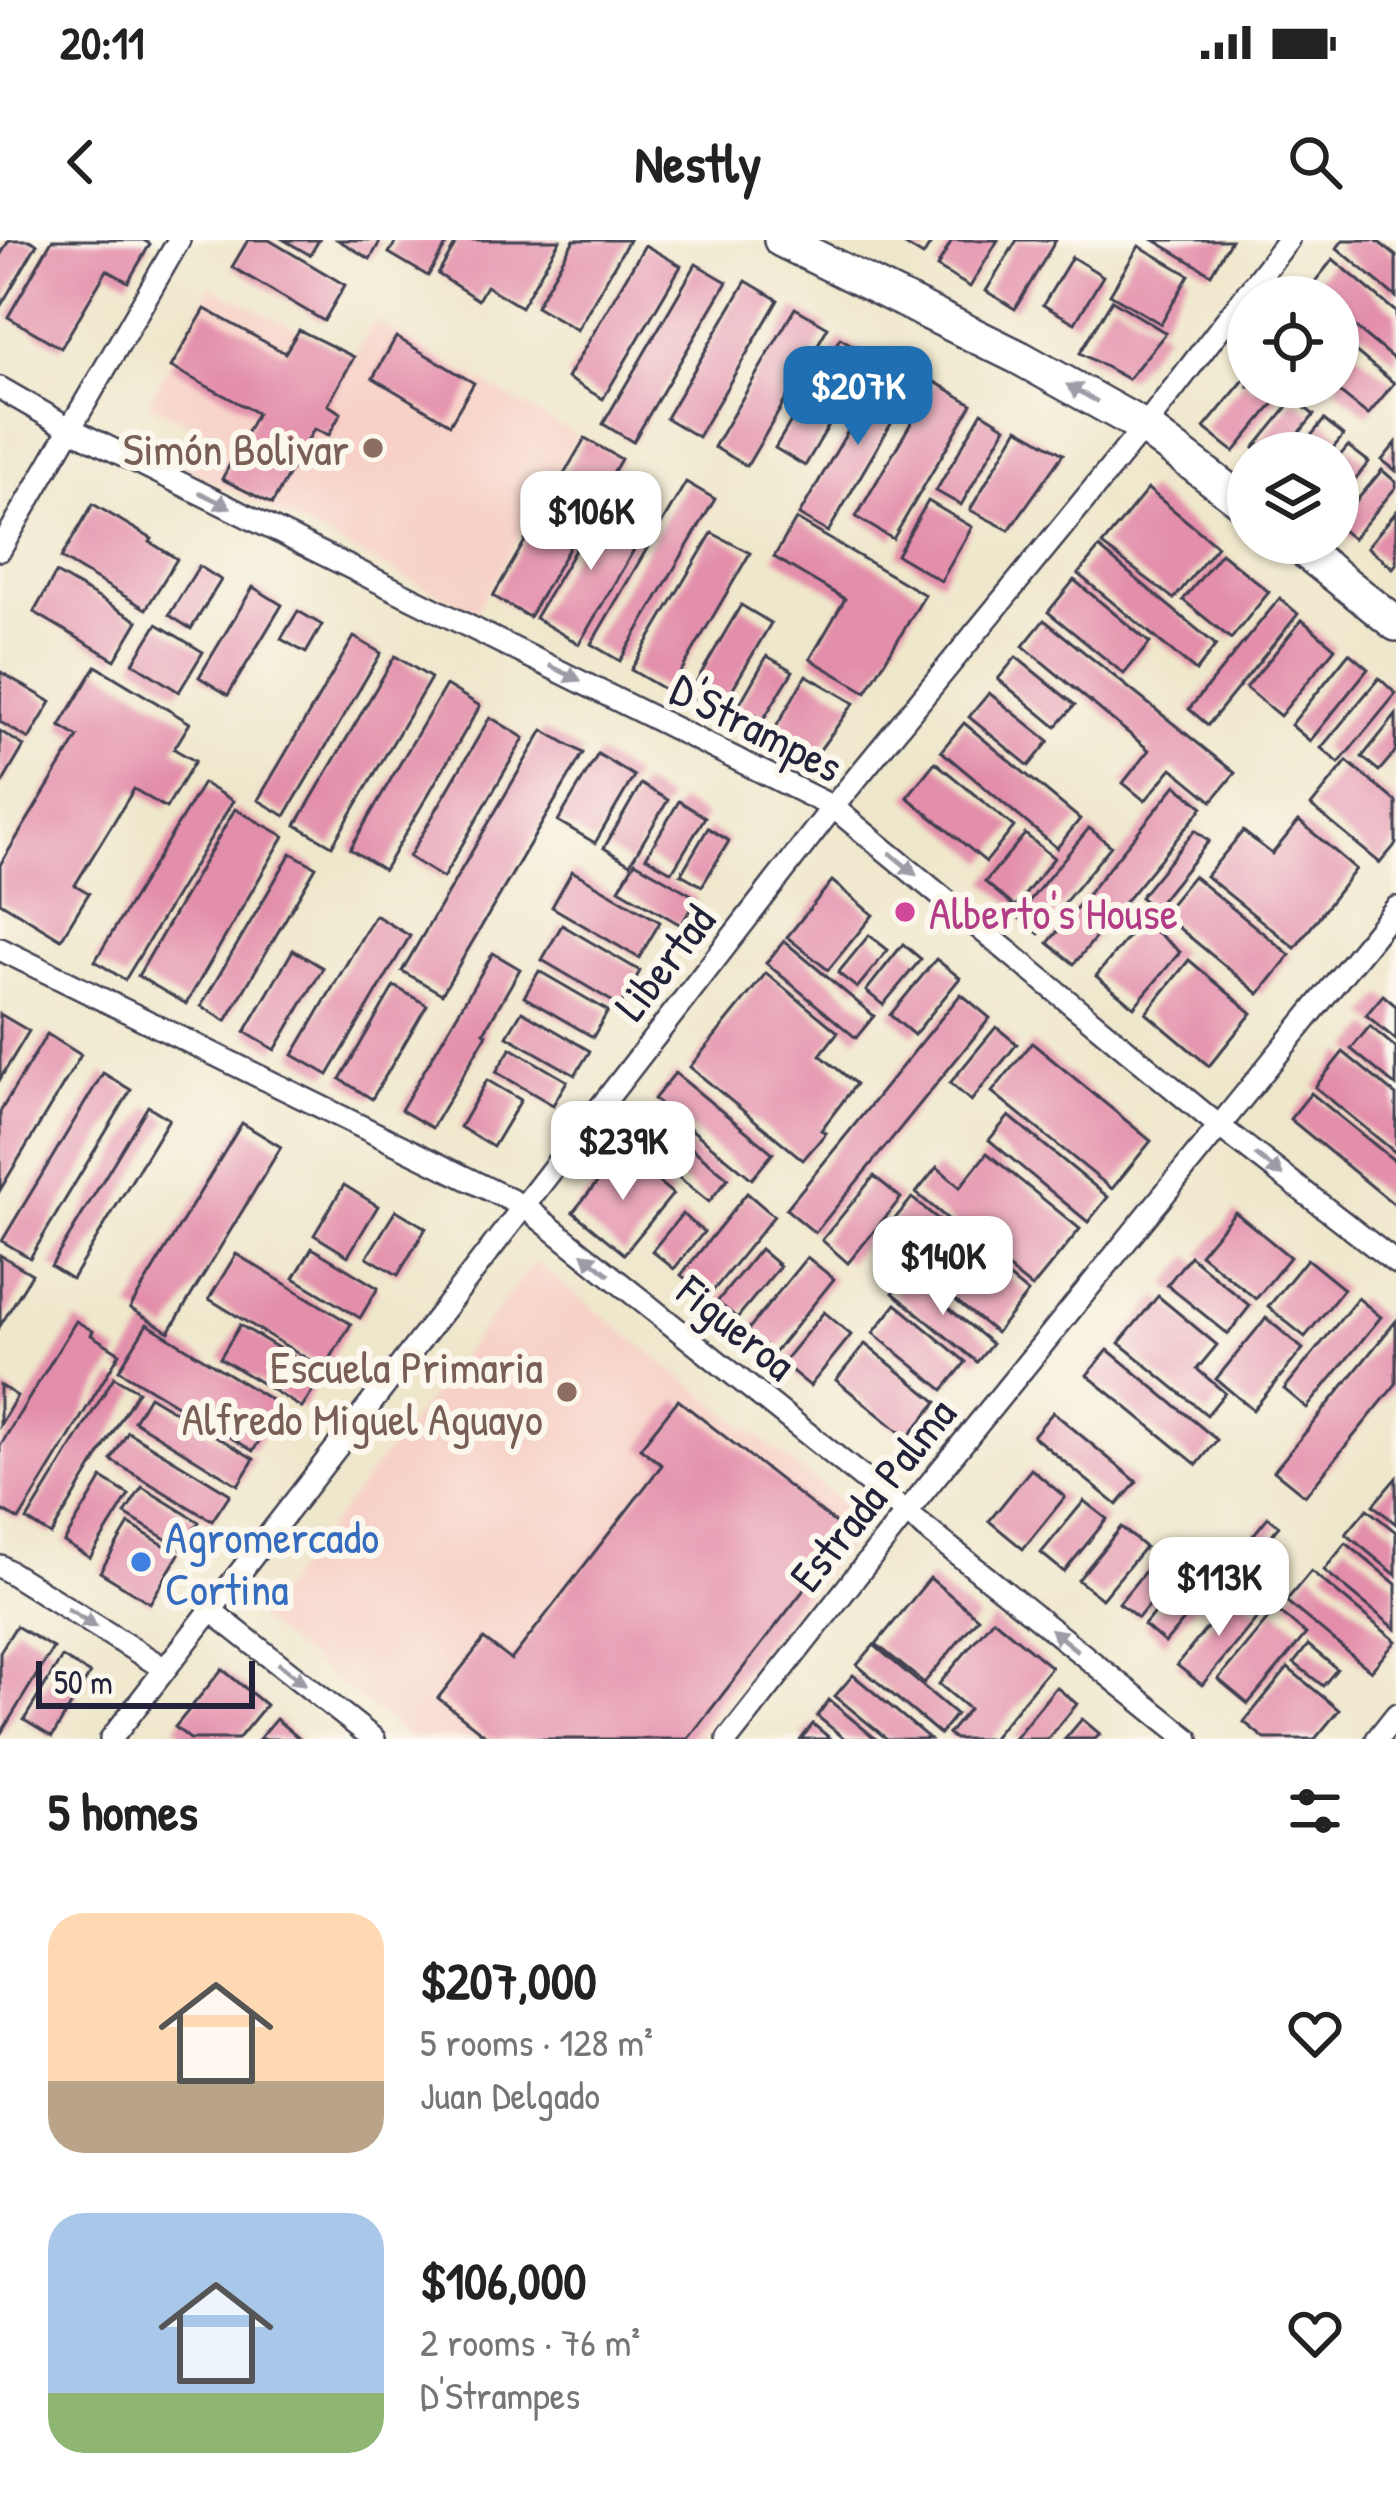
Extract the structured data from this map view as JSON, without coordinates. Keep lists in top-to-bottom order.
{
  "streets": {
    "street": [
      "D'Strampes",
      "Libertad",
      "Figueroa",
      "Estrada Palma"
    ]
  },
  "crossings": [
    ["D'Strampes", "Libertad"],
    ["D'Strampes", "Estrada Palma"],
    ["Libertad", "Figueroa"],
    ["Figueroa", "Estrada Palma"]
  ],
  "one_way": ["D'Strampes", "Figueroa"],
  "places": [
    "Simón Bolivar",
    "Alberto's House",
    "Escuela Primaria Alfredo Miguel Aguayo",
    "Agromercado Cortina"
  ],
  "scale_bar": "50 m",
  "page": {
    "status": "20:11",
    "header": "Nestly",
    "price": [
      "$207K",
      "$106K",
      "$239K",
      "$140K",
      "$113K"
    ],
    "scale": "50 m",
    "heading": "5 homes",
    "list": [
      {
        "name": "$207,000",
        "note": "5 rooms · 128 m² · Juan Delgado"
      },
      {
        "name": "$106,000",
        "note": "2 rooms · 76 m² · D'Strampes"
      }
    ]
  }
}
